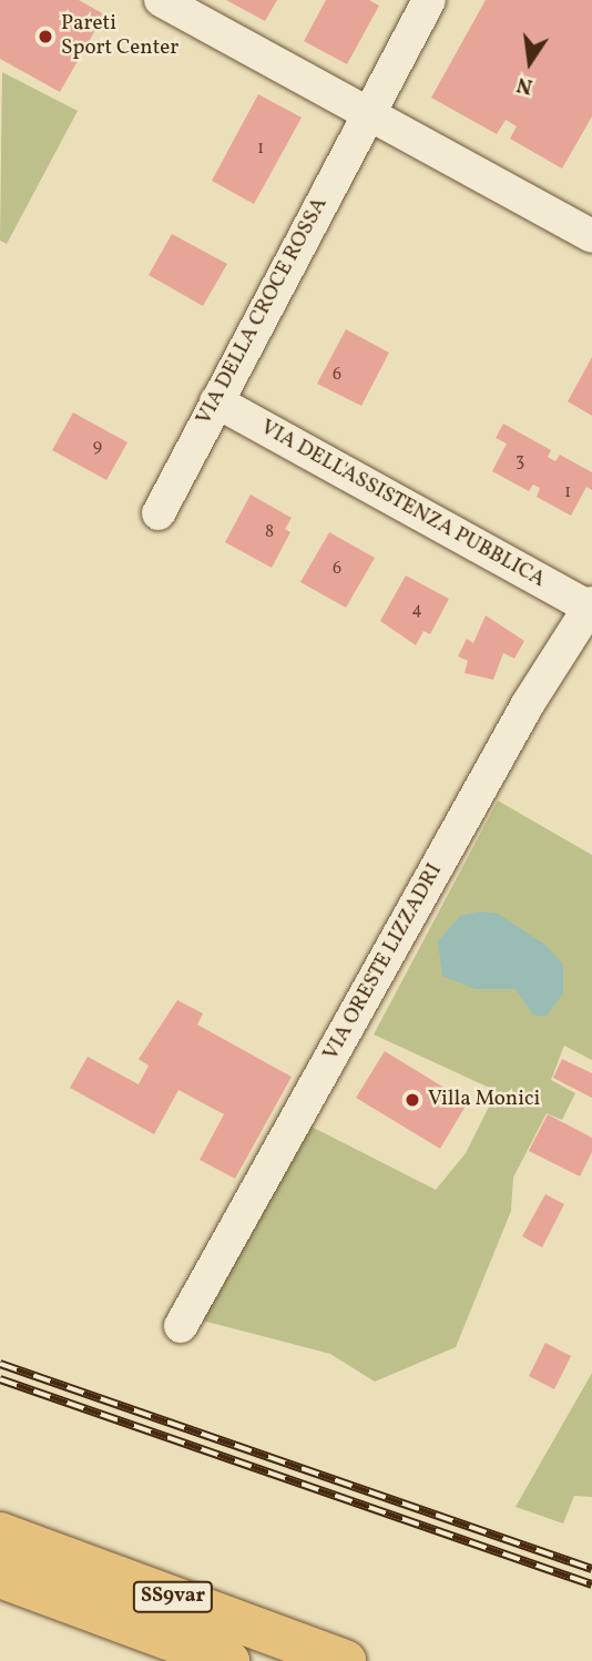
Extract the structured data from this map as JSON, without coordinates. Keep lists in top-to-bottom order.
{
  "streets": {
    "highway": ["SS9var"],
    "street": ["VIA DELLA CROCE ROSSA", "VIA DELL'ASSISTENZA PUBBLICA", "VIA ORESTE LIZZADRI"]
  },
  "crossings": [
    ["VIA DELLA CROCE ROSSA", "VIA DELL'ASSISTENZA PUBBLICA"],
    ["VIA DELL'ASSISTENZA PUBBLICA", "VIA ORESTE LIZZADRI"]
  ],
  "places": ["Pareti Sport Center", "Villa Monici"],
  "house_numbers": [
    "1",
    "6",
    "9",
    "3",
    "1",
    "8",
    "6",
    "4"
  ],
  "north": "bottom"
}
